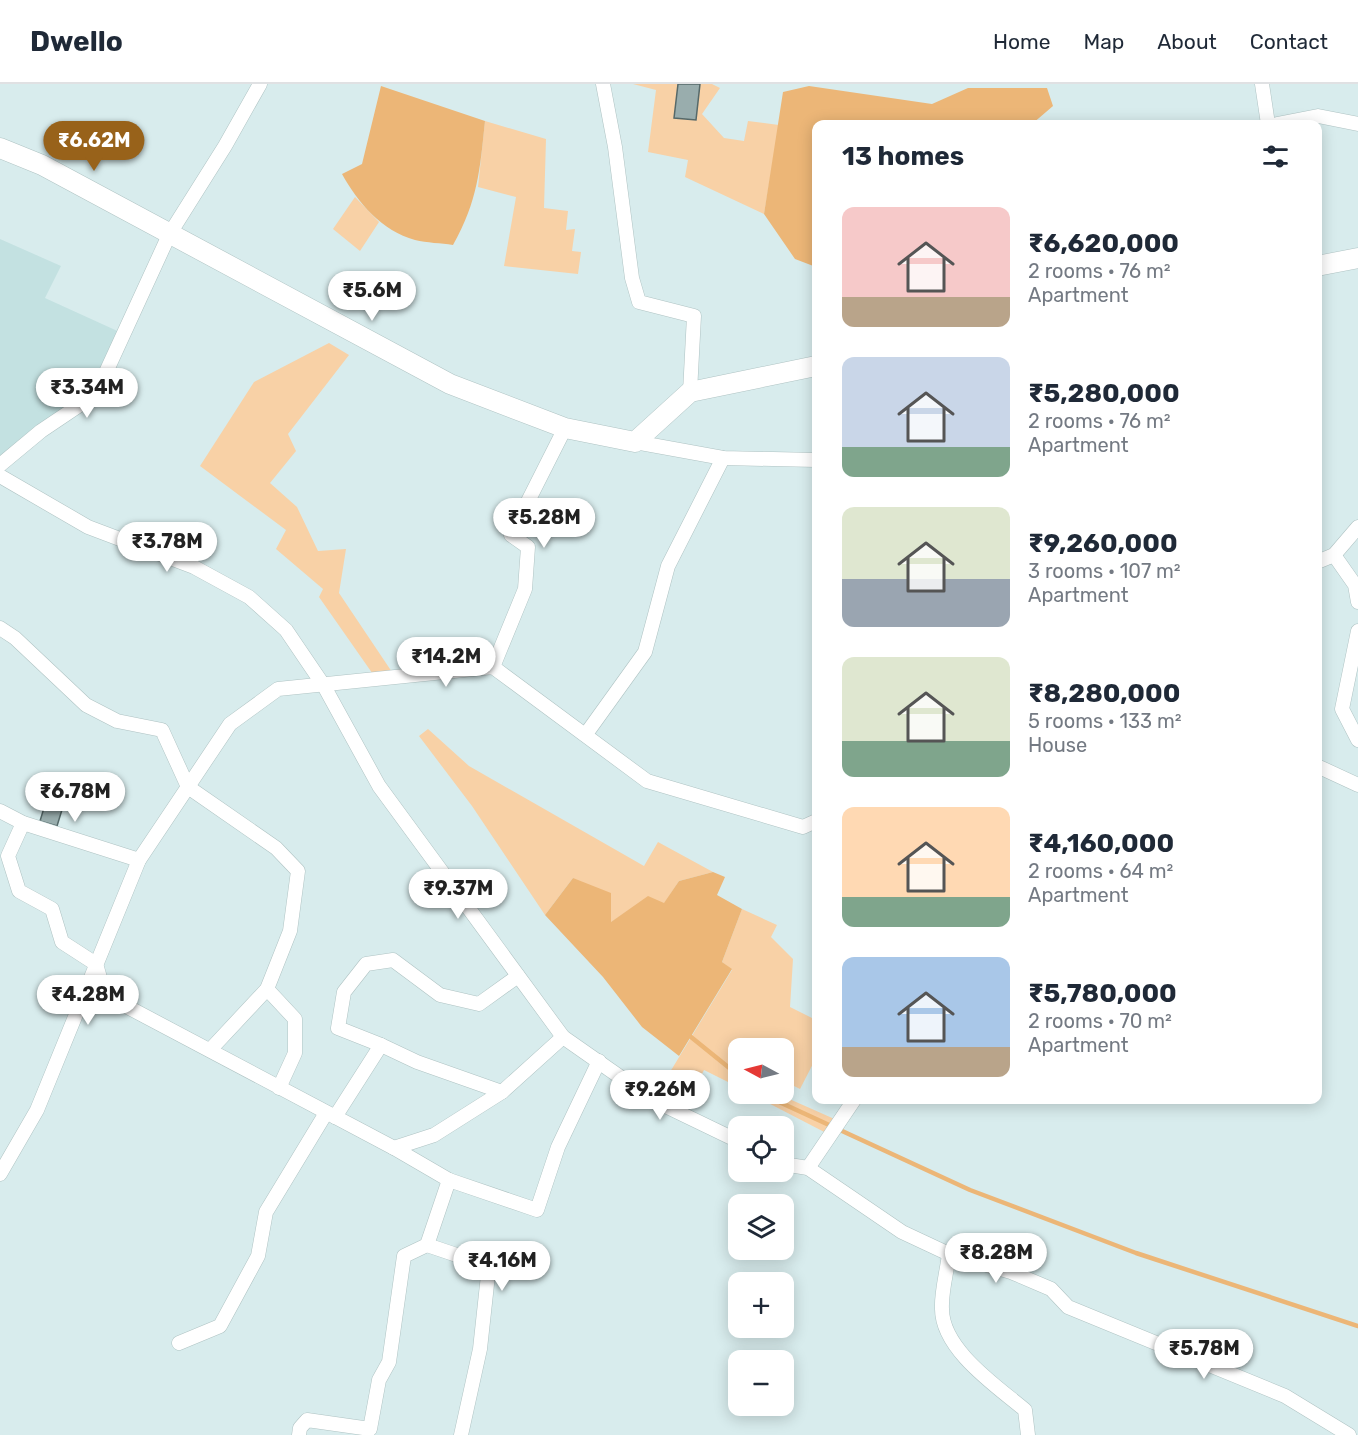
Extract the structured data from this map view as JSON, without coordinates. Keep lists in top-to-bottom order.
{
  "north": "left",
  "page": {
    "header": "Dwello",
    "nav": [
      "Home",
      "Map",
      "About",
      "Contact"
    ],
    "heading": "13 homes",
    "price": [
      "₹6.62M",
      "₹5.6M",
      "₹3.34M",
      "₹5.28M",
      "₹3.78M",
      "₹14.2M",
      "₹6.78M",
      "₹9.37M",
      "₹4.28M",
      "₹9.26M",
      "₹8.28M",
      "₹4.16M",
      "₹5.78M"
    ],
    "list": [
      {
        "name": "₹6,620,000",
        "note": "2 rooms · 76 m² · Apartment"
      },
      {
        "name": "₹5,280,000",
        "note": "2 rooms · 76 m² · Apartment"
      },
      {
        "name": "₹9,260,000",
        "note": "3 rooms · 107 m² · Apartment"
      },
      {
        "name": "₹8,280,000",
        "note": "5 rooms · 133 m² · House"
      },
      {
        "name": "₹4,160,000",
        "note": "2 rooms · 64 m² · Apartment"
      },
      {
        "name": "₹5,780,000",
        "note": "2 rooms · 70 m² · Apartment"
      }
    ],
    "map_buttons": ["+", "−"]
  }
}
